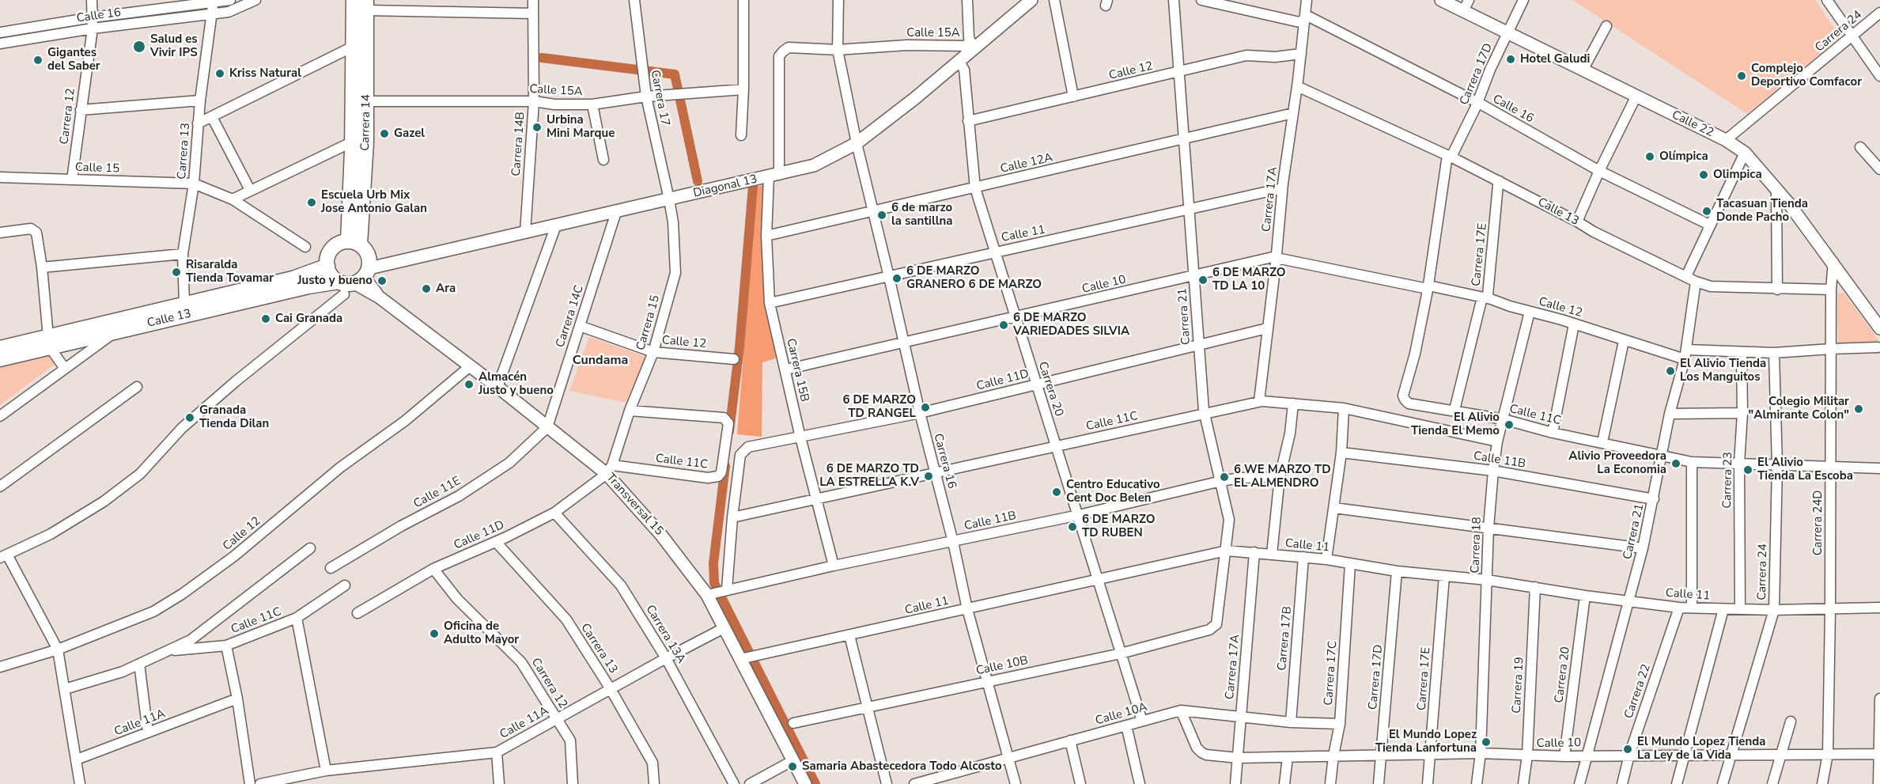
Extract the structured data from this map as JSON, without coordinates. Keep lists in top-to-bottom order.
{
  "streets": {
    "main road": ["Carrera 14", "Calle 13"],
    "street": [
      "Calle 16",
      "Carrera 24",
      "Calle 15A",
      "Calle 12",
      "Carrera 17D",
      "Carrera 17",
      "Carrera 12",
      "Calle 22",
      "Carrera 14B",
      "Carrera 13",
      "Calle 12A",
      "Calle 15",
      "Diagonal 13",
      "Carrera 17A",
      "Calle 11",
      "Carrera 17E",
      "Calle 10",
      "Carrera 14C",
      "Carrera 21",
      "Carrera 15",
      "Carrera 15B",
      "Calle 11D",
      "Carrera 20",
      "Calle 11C",
      "Calle 11B",
      "Carrera 16",
      "Carrera 23",
      "Calle 11E",
      "Transversal 15",
      "Carrera 24D",
      "Carrera 18",
      "Carrera 13A",
      "Carrera 17B",
      "Calle 10B",
      "Carrera 17C",
      "Carrera 19",
      "Carrera 22",
      "Calle 10A",
      "Calle 11A"
    ]
  },
  "crossings": [
    ["Calle 16", "Carrera 17D"],
    ["Calle 16", "Carrera 12"],
    ["Calle 16", "Carrera 13"],
    ["Calle 16", "Carrera 17A"],
    ["Carrera 24", "Calle 12"],
    ["Carrera 24", "Calle 22"],
    ["Carrera 24", "Calle 11"],
    ["Carrera 24", "Calle 10"],
    ["Calle 15A", "Carrera 17"],
    ["Calle 15A", "Carrera 14"],
    ["Calle 15A", "Carrera 14B"],
    ["Calle 15A", "Diagonal 13"],
    ["Calle 15A", "Carrera 15B"],
    ["Calle 12", "Carrera 17A"],
    ["Calle 12", "Carrera 17E"],
    ["Calle 12", "Calle 10"],
    ["Calle 12", "Carrera 14C"],
    ["Calle 12", "Carrera 21"],
    ["Calle 12", "Carrera 15"],
    ["Calle 12", "Carrera 20"],
    ["Calle 12", "Calle 11C"],
    ["Calle 12", "Carrera 23"],
    ["Calle 12", "Transversal 15"],
    ["Calle 12", "Carrera 24D"],
    ["Calle 12", "Carrera 18"],
    ["Carrera 17D", "Calle 22"],
    ["Carrera 17D", "Calle 13"],
    ["Carrera 17D", "Calle 11"],
    ["Carrera 17D", "Calle 10"],
    ["Carrera 17", "Diagonal 13"],
    ["Carrera 17", "Carrera 15"],
    ["Carrera 12", "Calle 15"],
    ["Carrera 12", "Calle 11D"],
    ["Carrera 12", "Calle 11A"],
    ["Carrera 14", "Diagonal 13"],
    ["Carrera 14", "Calle 13"],
    ["Carrera 14", "Transversal 15"],
    ["Calle 22", "Carrera 24D"],
    ["Carrera 14B", "Diagonal 13"],
    ["Carrera 13", "Calle 15"],
    ["Carrera 13", "Calle 13"],
    ["Carrera 13", "Calle 11D"],
    ["Carrera 13", "Calle 11A"],
    ["Calle 12A", "Carrera 17A"],
    ["Calle 12A", "Carrera 21"],
    ["Calle 12A", "Carrera 15B"],
    ["Calle 12A", "Carrera 20"],
    ["Calle 12A", "Carrera 16"],
    ["Diagonal 13", "Calle 13"],
    ["Diagonal 13", "Carrera 14C"],
    ["Diagonal 13", "Carrera 15"],
    ["Diagonal 13", "Carrera 15B"],
    ["Diagonal 13", "Carrera 20"],
    ["Diagonal 13", "Carrera 16"],
    ["Diagonal 13", "Transversal 15"],
    ["Carrera 17A", "Calle 13"],
    ["Carrera 17A", "Calle 11"],
    ["Carrera 17A", "Calle 10"],
    ["Carrera 17A", "Calle 11D"],
    ["Carrera 17A", "Calle 11C"],
    ["Carrera 17A", "Calle 10A"],
    ["Calle 13", "Carrera 17E"],
    ["Calle 13", "Carrera 21"],
    ["Calle 13", "Transversal 15"],
    ["Calle 13", "Carrera 24D"],
    ["Calle 11", "Carrera 17E"],
    ["Calle 11", "Carrera 21"],
    ["Calle 11", "Carrera 15B"],
    ["Calle 11", "Carrera 20"],
    ["Calle 11", "Carrera 16"],
    ["Calle 11", "Carrera 23"],
    ["Calle 11", "Transversal 15"],
    ["Calle 11", "Carrera 24D"],
    ["Calle 11", "Carrera 18"],
    ["Calle 11", "Carrera 17B"],
    ["Calle 11", "Carrera 17C"],
    ["Calle 11", "Carrera 19"],
    ["Calle 11", "Carrera 22"],
    ["Carrera 17E", "Calle 10"],
    ["Carrera 17E", "Calle 11C"],
    ["Calle 10", "Carrera 21"],
    ["Calle 10", "Carrera 15B"],
    ["Calle 10", "Carrera 20"],
    ["Calle 10", "Calle 11C"],
    ["Calle 10", "Carrera 16"],
    ["Calle 10", "Carrera 24D"],
    ["Calle 10", "Carrera 18"],
    ["Calle 10", "Carrera 17C"],
    ["Calle 10", "Carrera 19"],
    ["Calle 10", "Carrera 22"],
    ["Calle 10", "Calle 10A"],
    ["Carrera 14C", "Calle 11E"],
    ["Carrera 14C", "Transversal 15"],
    ["Carrera 21", "Calle 11D"],
    ["Carrera 21", "Calle 11C"],
    ["Carrera 21", "Calle 11B"],
    ["Carrera 21", "Calle 10B"],
    ["Carrera 15", "Calle 11D"],
    ["Carrera 15", "Calle 11C"],
    ["Carrera 15", "Transversal 15"],
    ["Carrera 15B", "Calle 11D"],
    ["Carrera 15B", "Calle 11C"],
    ["Carrera 15B", "Calle 11B"],
    ["Calle 11D", "Carrera 20"],
    ["Calle 11D", "Calle 11C"],
    ["Calle 11D", "Carrera 16"],
    ["Calle 11D", "Transversal 15"],
    ["Calle 11D", "Carrera 13A"],
    ["Carrera 20", "Calle 11C"],
    ["Carrera 20", "Calle 11B"],
    ["Carrera 20", "Calle 10B"],
    ["Carrera 20", "Calle 10A"],
    ["Calle 11C", "Carrera 16"],
    ["Calle 11C", "Transversal 15"],
    ["Calle 11C", "Carrera 18"],
    ["Calle 11B", "Carrera 16"],
    ["Calle 11B", "Transversal 15"],
    ["Calle 11B", "Carrera 18"],
    ["Carrera 16", "Calle 10B"],
    ["Carrera 16", "Calle 10A"],
    ["Calle 11E", "Transversal 15"],
    ["Transversal 15", "Calle 11A"],
    ["Carrera 13A", "Calle 11A"],
    ["Carrera 17B", "Calle 10A"],
    ["Carrera 17C", "Calle 10A"]
  ],
  "districts": ["Cundama"],
  "places": [
    "Salud es Vivir IPS",
    "Hotel Galudi",
    "Gigantes del Saber",
    "Kriss Natural",
    "Complejo Deportivo Comfacor",
    "Urbina Mini Marque",
    "Gazel",
    "Olímpica",
    "Olimpica",
    "Escuela Urb Mix Jose Antonio Galan",
    "Tacasuan Tienda Donde Pacho",
    "6 de marzo la santillna",
    "Risaralda Tienda Tovamar",
    "6 DE MARZO GRANERO 6 DE MARZO",
    "6 DE MARZO TD LA 10",
    "Justo y bueno",
    "Ara",
    "Cai Granada",
    "6 DE MARZO VARIEDADES SILVIA",
    "El Alivio Tienda Los Manguitos",
    "Almacén Justo y bueno",
    "6 DE MARZO TD RANGEL",
    "Colegio Militar \"Almirante Colon\"",
    "Granada Tienda Dilan",
    "El Alivio Tienda El Memo",
    "Alivio Proveedora La Economia",
    "El Alivio Tienda La Escoba",
    "6 DE MARZO TD LA ESTRELLA K.V",
    "6 WE MARZO TD EL ALMENDRO",
    "Centro Educativo Cent Doc Belen",
    "6 DE MARZO TD RUBEN",
    "Oficina de Adulto Mayor",
    "El Mundo Lopez Tienda Lanfortuna",
    "El Mundo Lopez Tienda La Ley de la Vida",
    "Samaria Abastecedora Todo Alcosto"
  ]
}
